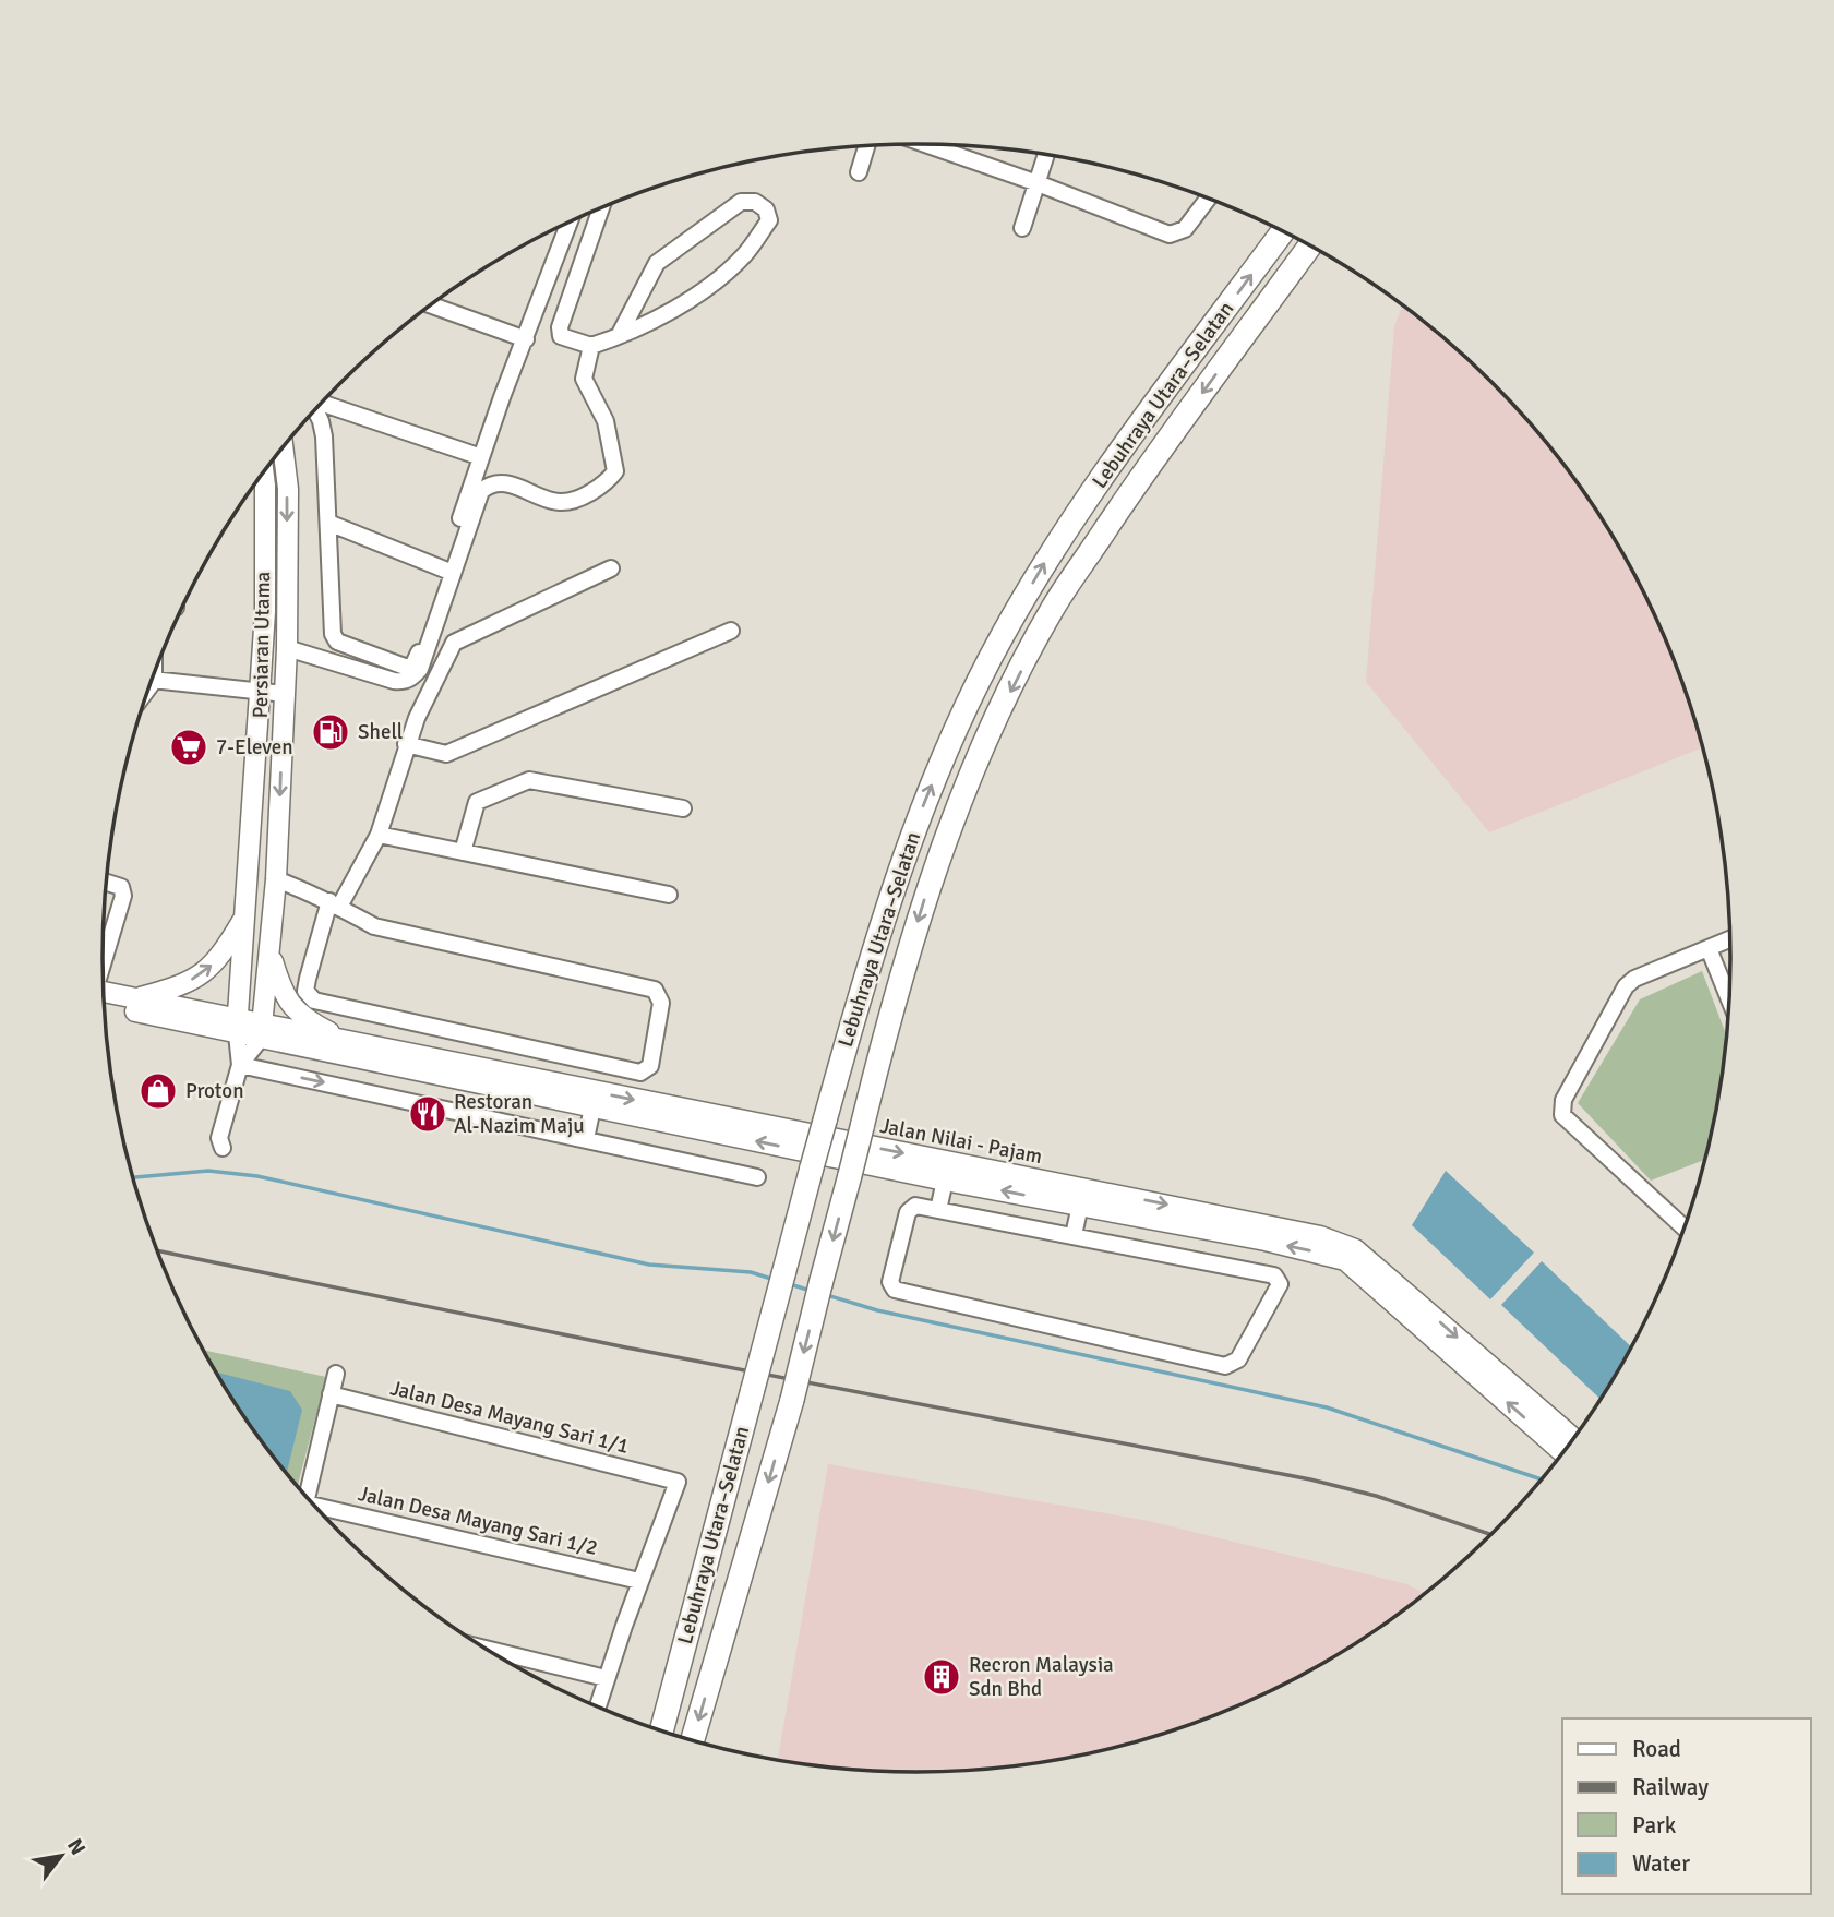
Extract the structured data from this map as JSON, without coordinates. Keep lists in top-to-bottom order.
{
  "streets": {
    "highway": ["Lebuhraya Utara–Selatan"],
    "main road": ["Persiaran Utama", "Jalan Nilai - Pajam"],
    "street": ["Jalan Desa Mayang Sari 1/1", "Jalan Desa Mayang Sari 1/2"]
  },
  "crossings": [
    ["Persiaran Utama", "Jalan Nilai - Pajam"],
    ["Jalan Desa Mayang Sari 1/1", "Jalan Desa Mayang Sari 1/2"]
  ],
  "places": {
    "fuel station": ["Shell"],
    "supermarket": ["7-Eleven"],
    "shop": ["Proton"],
    "restaurant": ["Restoran Al-Nazim Maju"],
    "building": ["Recron Malaysia Sdn Bhd"]
  },
  "legend": [
    "Road",
    "Railway",
    "Park",
    "Water"
  ],
  "north": "top right"
}
